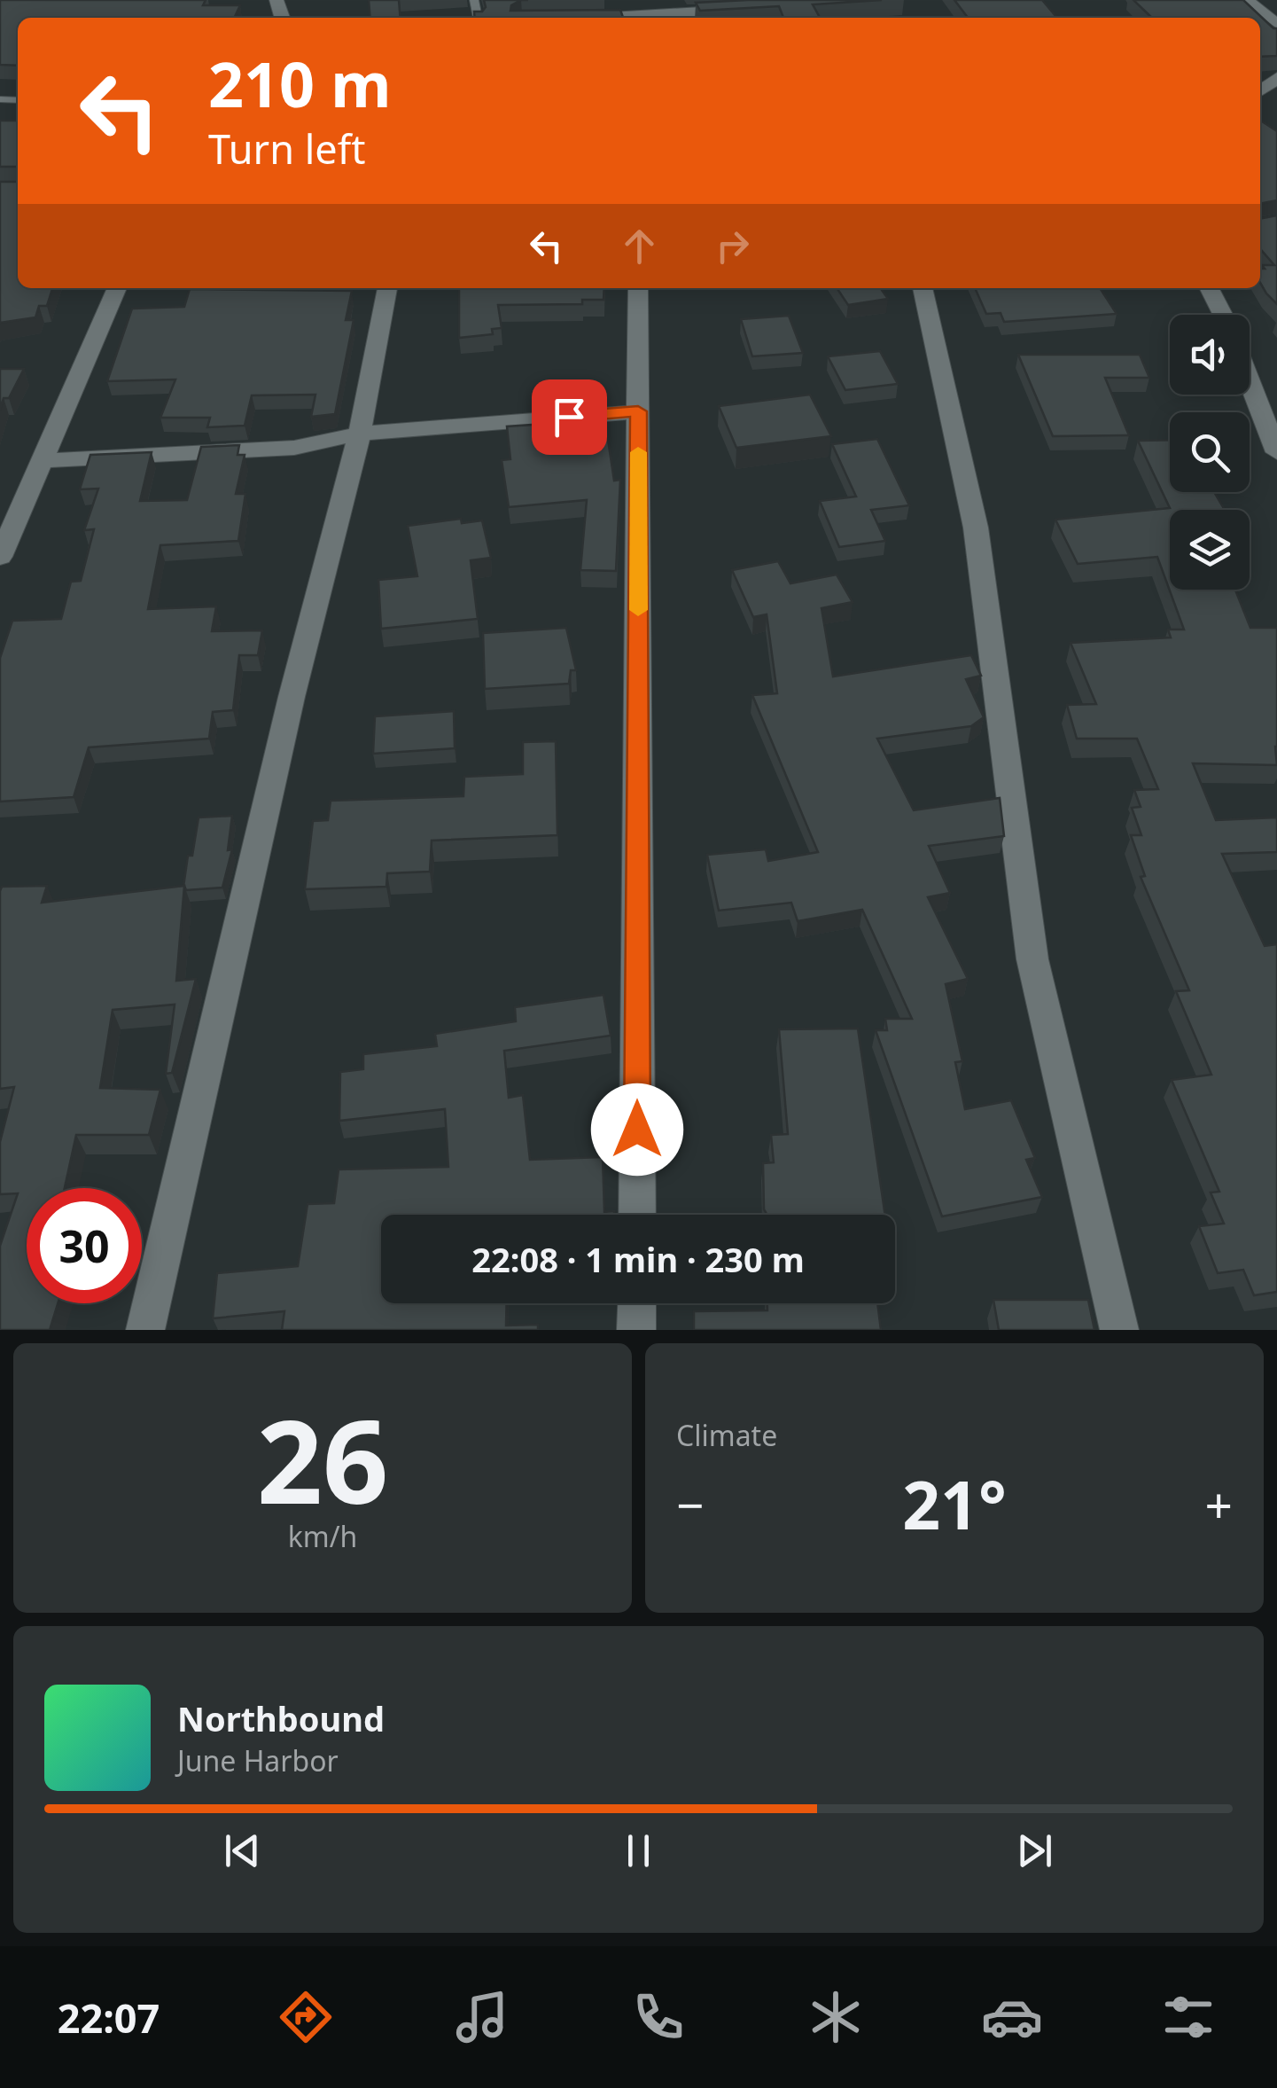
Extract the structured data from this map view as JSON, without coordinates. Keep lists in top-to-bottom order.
{
  "page": {
    "turn": ["210 m", "Turn left"],
    "limit": "30",
    "trip": "22:08 · 1 min · 230 m",
    "tile": [
      ["26", "km/h"],
      "Climate"
    ],
    "heat": ["−", "21°", "+"],
    "song": ["Northbound", "June Harbor"],
    "tabs": "22:07"
  }
}
